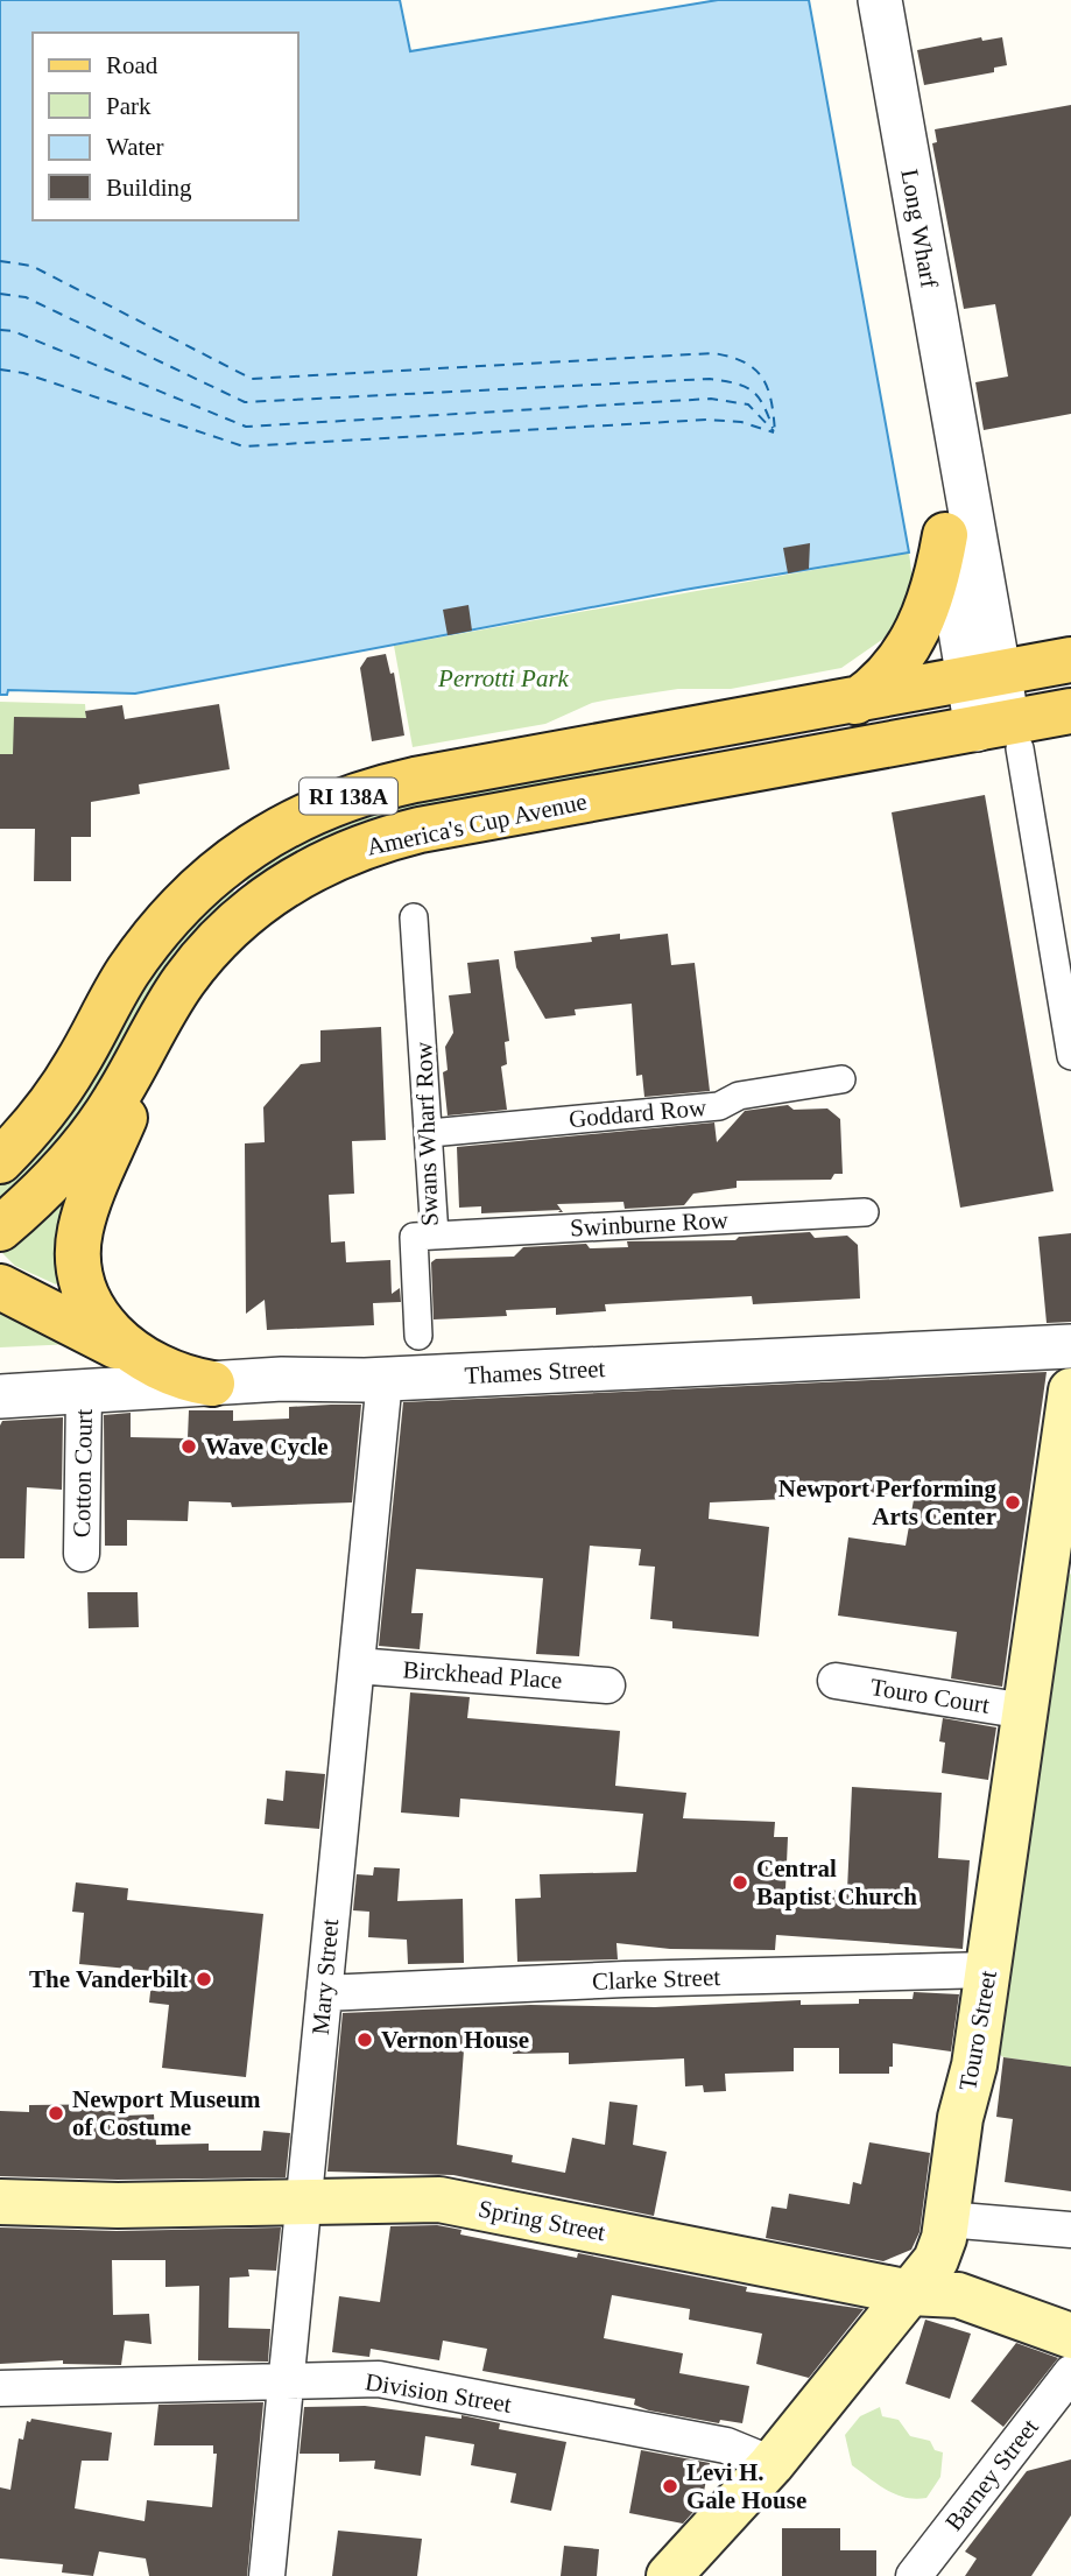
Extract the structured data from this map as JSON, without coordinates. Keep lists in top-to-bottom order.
{
  "streets": {
    "main road": [
      "RI 138A",
      "America's Cup Avenue",
      "Touro Street",
      "Spring Street"
    ],
    "street": [
      "Long Wharf",
      "Goddard Row",
      "Swans Wharf Row",
      "Swinburne Row",
      "Thames Street",
      "Cotton Court",
      "Birckhead Place",
      "Touro Court",
      "Mary Street",
      "Clarke Street",
      "Division Street",
      "Barney Street"
    ]
  },
  "crossings": [
    ["Long Wharf", "America's Cup Avenue"],
    ["Goddard Row", "Swans Wharf Row"],
    ["Swans Wharf Row", "Swinburne Row"],
    ["Thames Street", "Cotton Court"],
    ["Thames Street", "Mary Street"],
    ["Birckhead Place", "Mary Street"],
    ["Touro Court", "Touro Street"],
    ["Mary Street", "Clarke Street"],
    ["Mary Street", "Spring Street"],
    ["Mary Street", "Division Street"],
    ["Clarke Street", "Touro Street"],
    ["Touro Street", "Spring Street"],
    ["Touro Street", "Division Street"]
  ],
  "parks": ["Perrotti Park"],
  "places": [
    "Wave Cycle",
    "Newport Performing Arts Center",
    "Central Baptist Church",
    "The Vanderbilt",
    "Vernon House",
    "Newport Museum of Costume",
    "Levi H. Gale House"
  ],
  "legend": [
    "Road",
    "Park",
    "Water",
    "Building"
  ]
}
